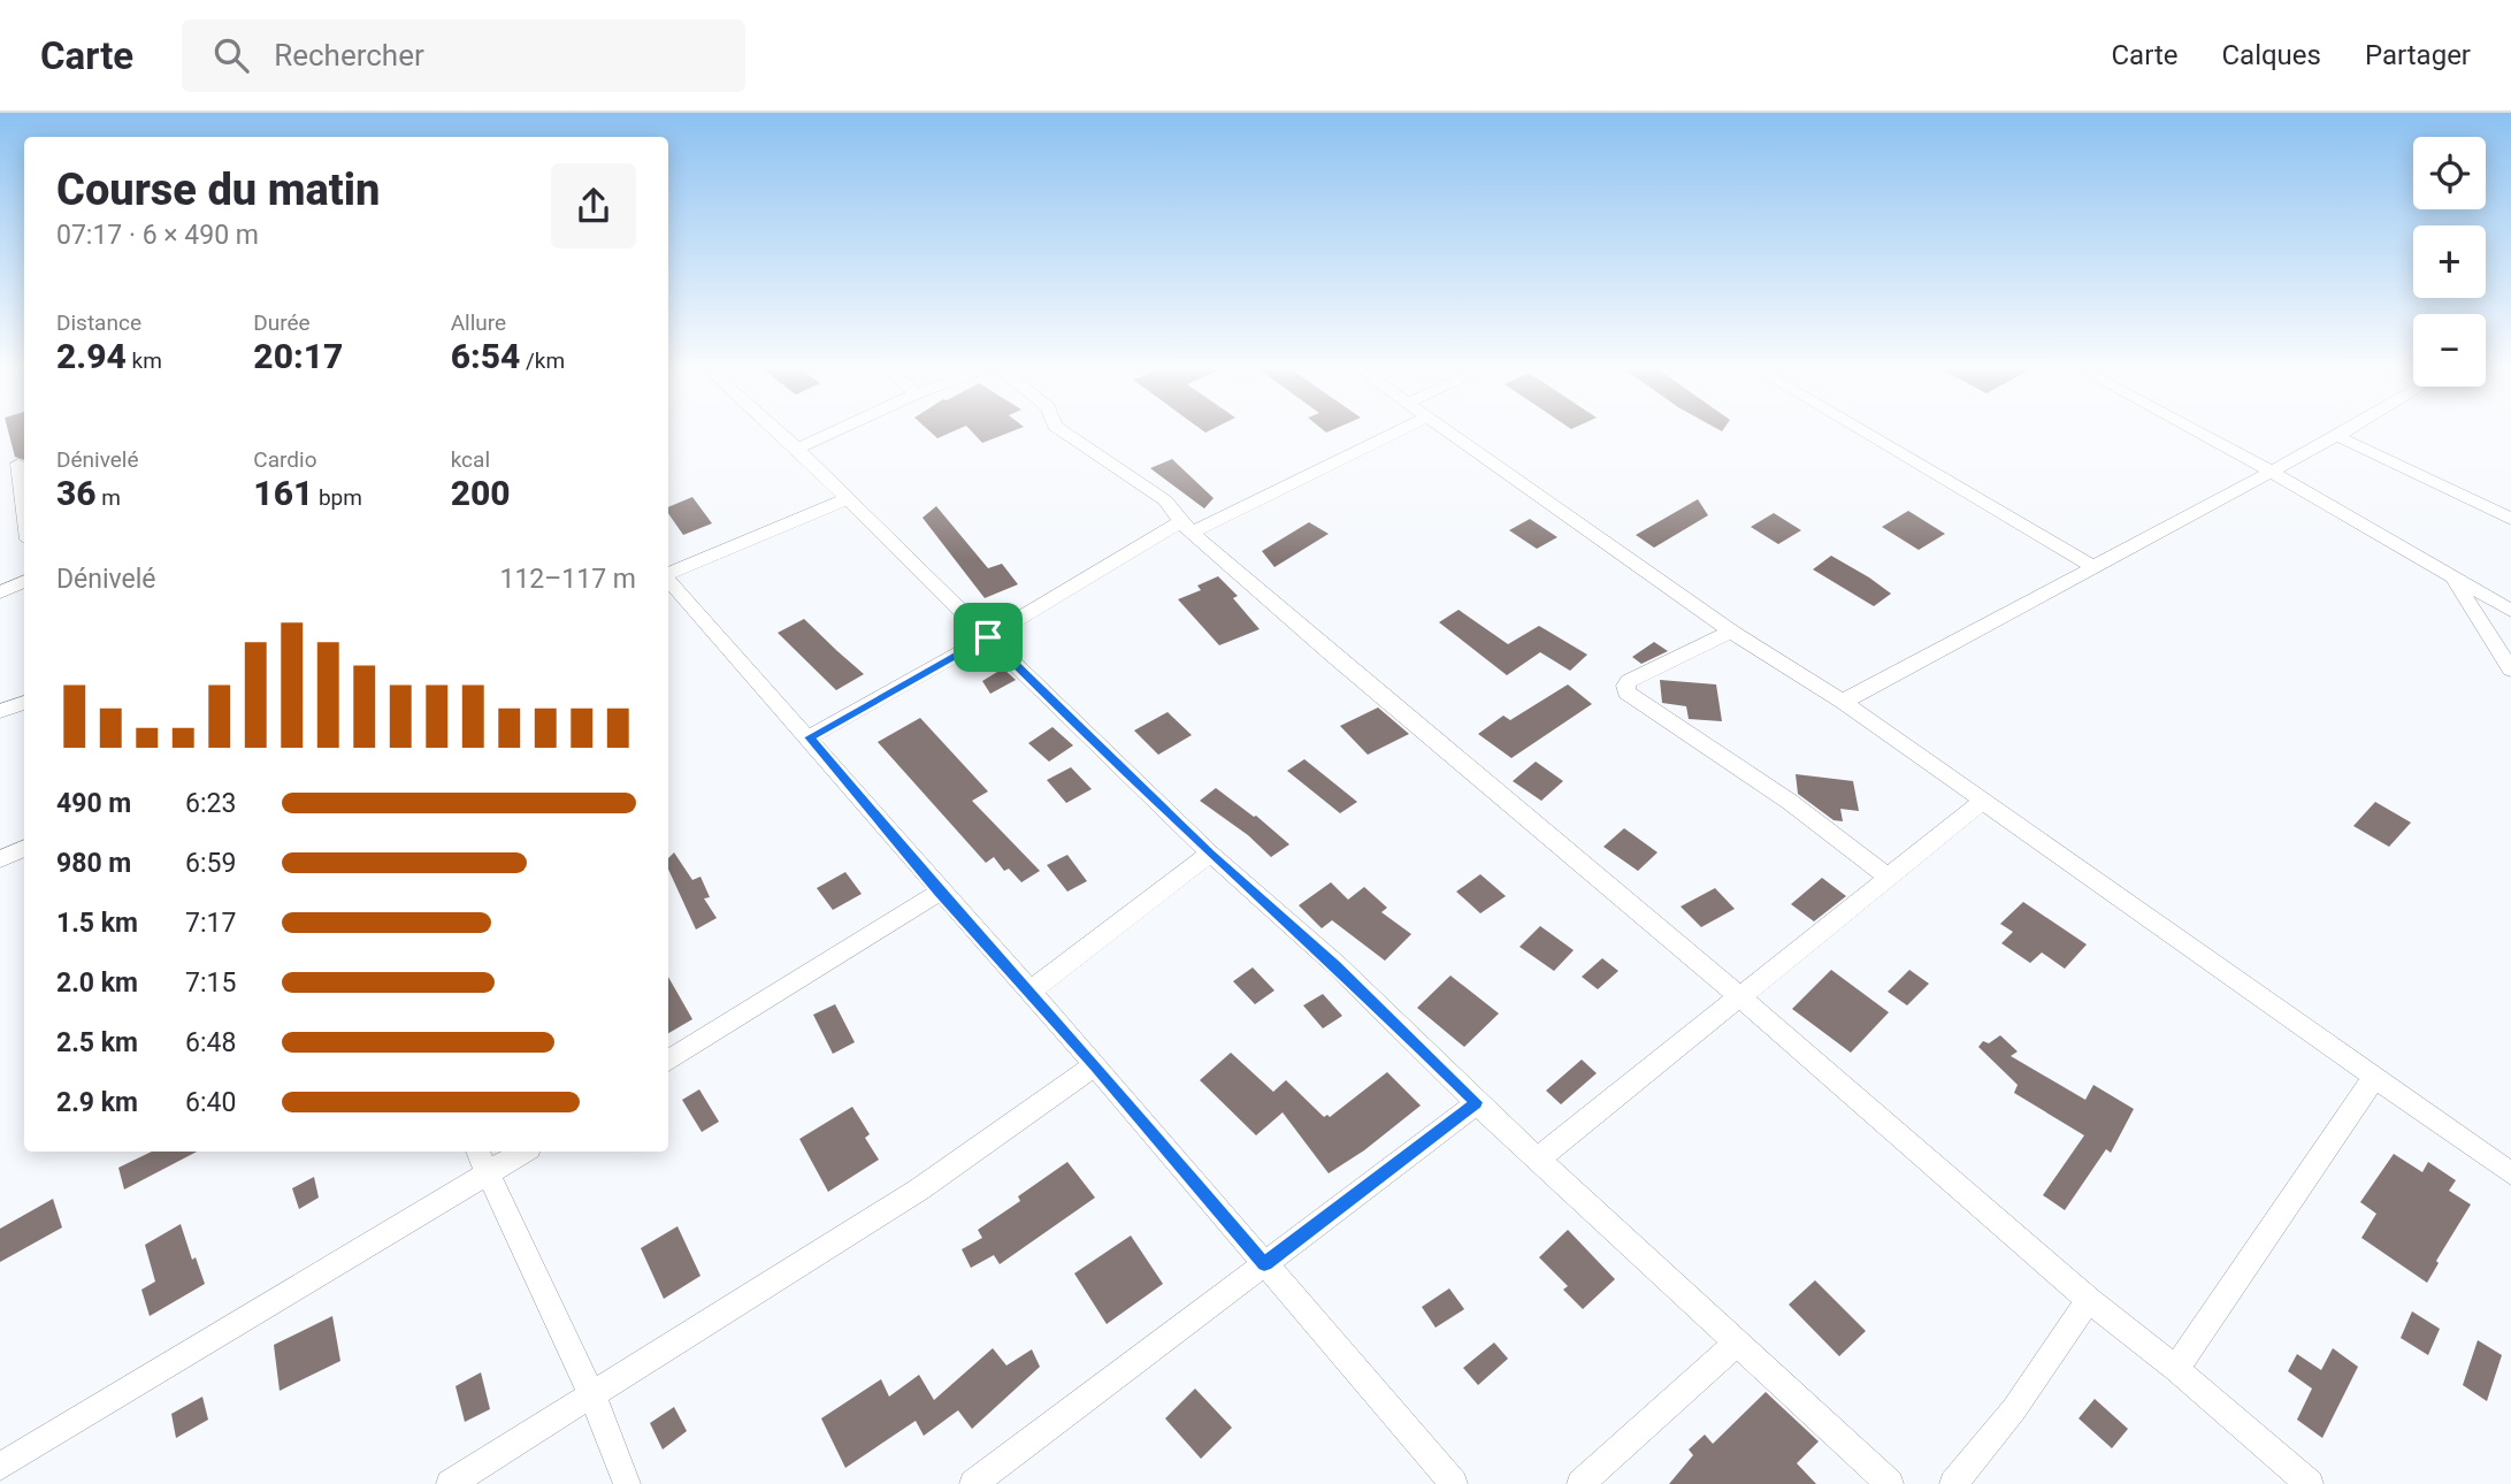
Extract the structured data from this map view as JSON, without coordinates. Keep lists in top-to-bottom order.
{
  "page": {
    "header": "Carte",
    "search": "Rechercher",
    "nav": ["Carte", "Calques", "Partager"],
    "map_buttons": ["+", "−"],
    "heading": ["Course du matin", "07:17 · 6 × 490 m"],
    "stats": [
      ["Distance", "2.94 km"],
      ["Durée", "20:17"],
      ["Allure", "6:54 /km"],
      ["Dénivelé", "36 m"],
      ["Cardio", "161 bpm"],
      ["kcal", "200"]
    ],
    "chart": ["Dénivelé", "112–117 m"],
    "list": [
      {
        "name": "490 m",
        "note": "6:23"
      },
      {
        "name": "980 m",
        "note": "6:59"
      },
      {
        "name": "1.5 km",
        "note": "7:17"
      },
      {
        "name": "2.0 km",
        "note": "7:15"
      },
      {
        "name": "2.5 km",
        "note": "6:48"
      },
      {
        "name": "2.9 km",
        "note": "6:40"
      }
    ]
  }
}
